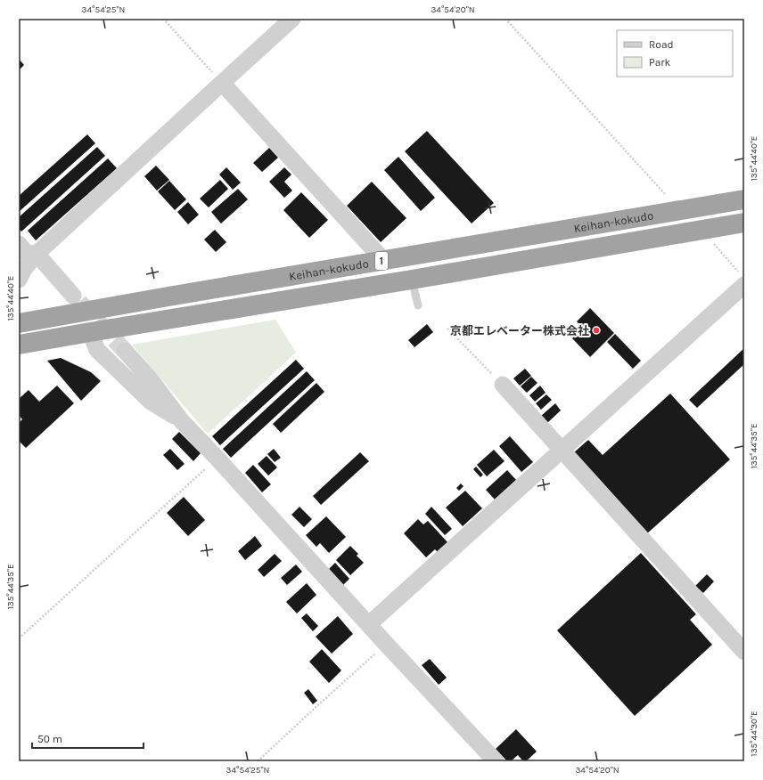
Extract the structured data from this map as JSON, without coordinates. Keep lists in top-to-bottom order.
{
  "streets": {
    "highway": ["Keihan-kokudo", "1"]
  },
  "places": ["京都エレベーター株式会社"],
  "legend": ["Road", "Park"],
  "scale_bar": "50 m",
  "coordinates": [
    "34°54'25\"N",
    "34°54'20\"N",
    "135°44'40\"E",
    "135°44'35\"E",
    "135°44'30\"E"
  ]
}
